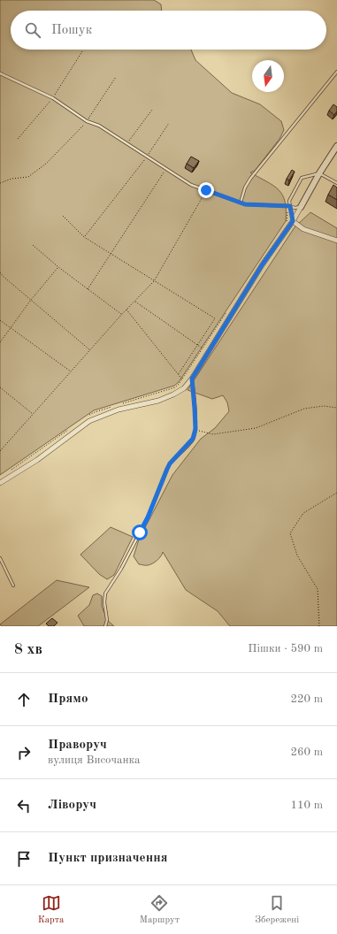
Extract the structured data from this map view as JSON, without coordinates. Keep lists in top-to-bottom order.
{
  "north": "bottom",
  "page": {
    "search": "Пошук",
    "heading": ["8 хв", "Пішки · 590 m"],
    "list": [
      ["Прямо", "220 m"],
      ["Праворуч", "вулиця Височанка", "260 m"],
      ["Ліворуч", "110 m"],
      "Пункт призначення"
    ],
    "nav": ["Карта", "Маршрут", "Збережені"]
  }
}
